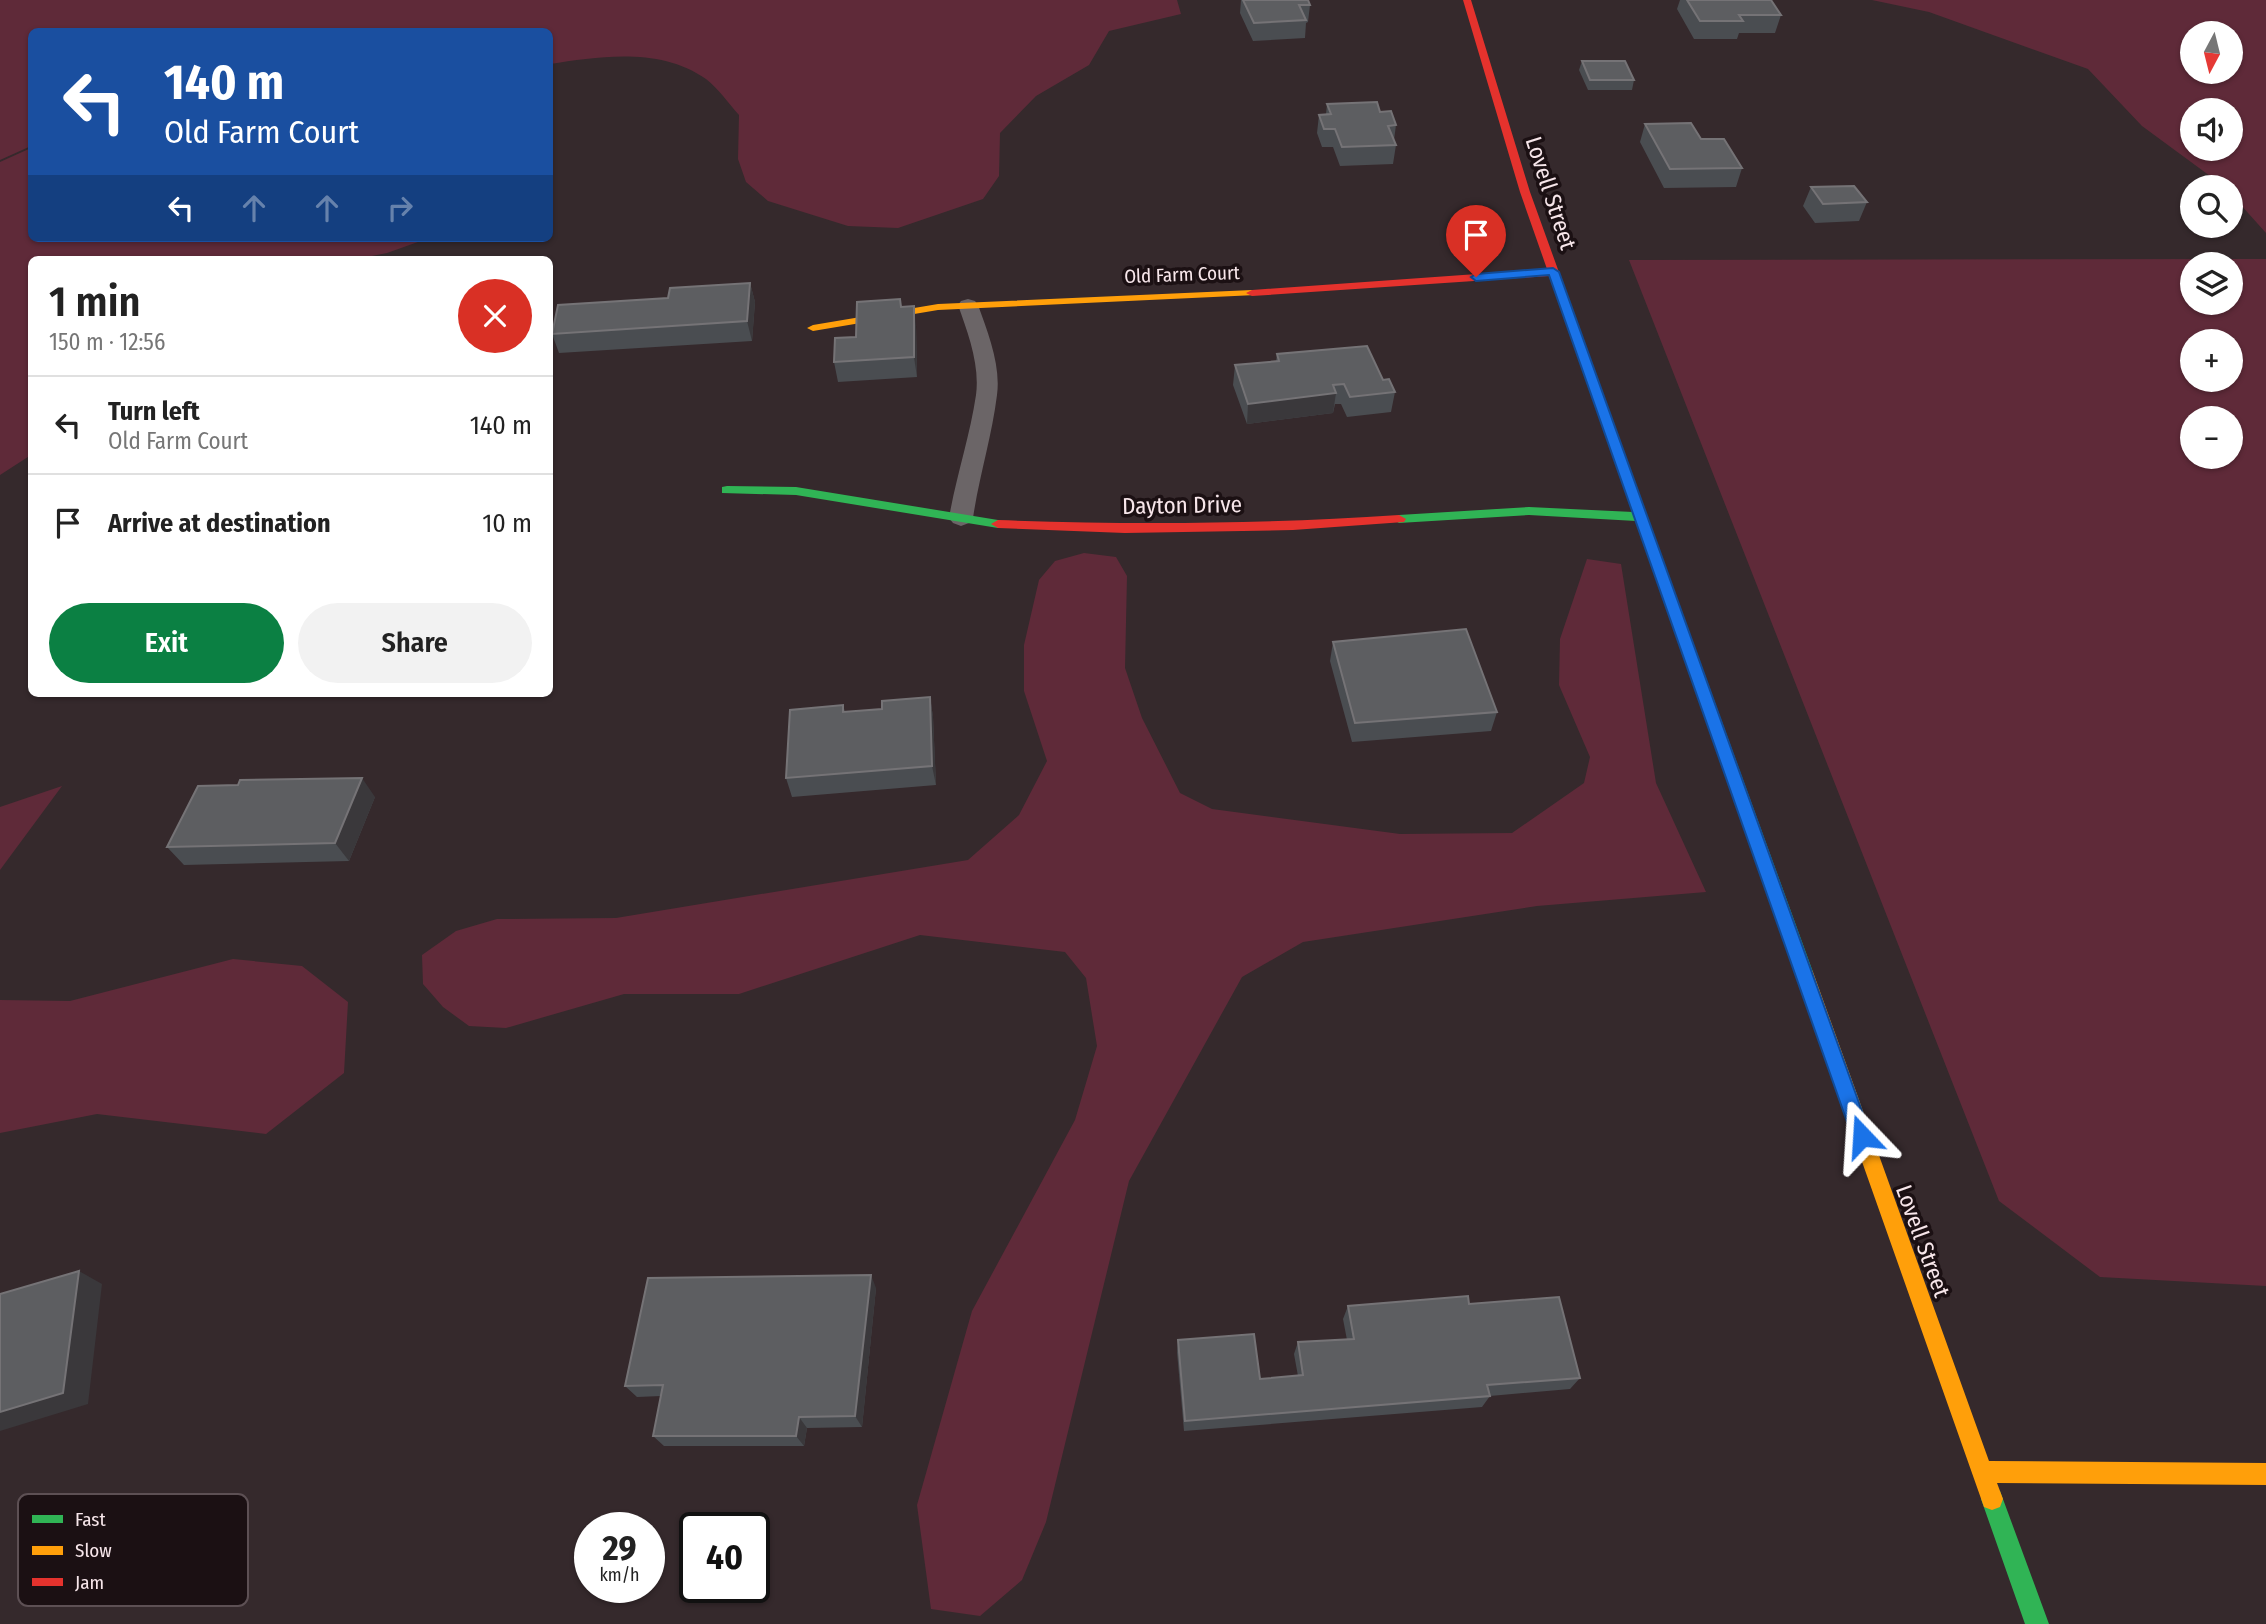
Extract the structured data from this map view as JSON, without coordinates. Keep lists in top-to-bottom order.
{
  "streets": {
    "street": ["Lovell Street", "Old Farm Court", "Dayton Drive"]
  },
  "crossings": [
    ["Lovell Street", "Old Farm Court"],
    ["Lovell Street", "Dayton Drive"]
  ],
  "legend": ["Fast", "Slow", "Jam"],
  "north": "bottom",
  "page": {
    "map_buttons": ["+", "−"],
    "turn": ["140 m", "Old Farm Court"],
    "heading": ["1 min", "150 m · 12:56"],
    "list": [
      {
        "name": "Turn left",
        "note": "Old Farm Court",
        "value": "140 m"
      },
      {
        "name": "Arrive at destination",
        "value": "10 m"
      }
    ],
    "buttons": ["Exit", "Share"],
    "speed": "29 km/h",
    "limit": "40"
  }
}
